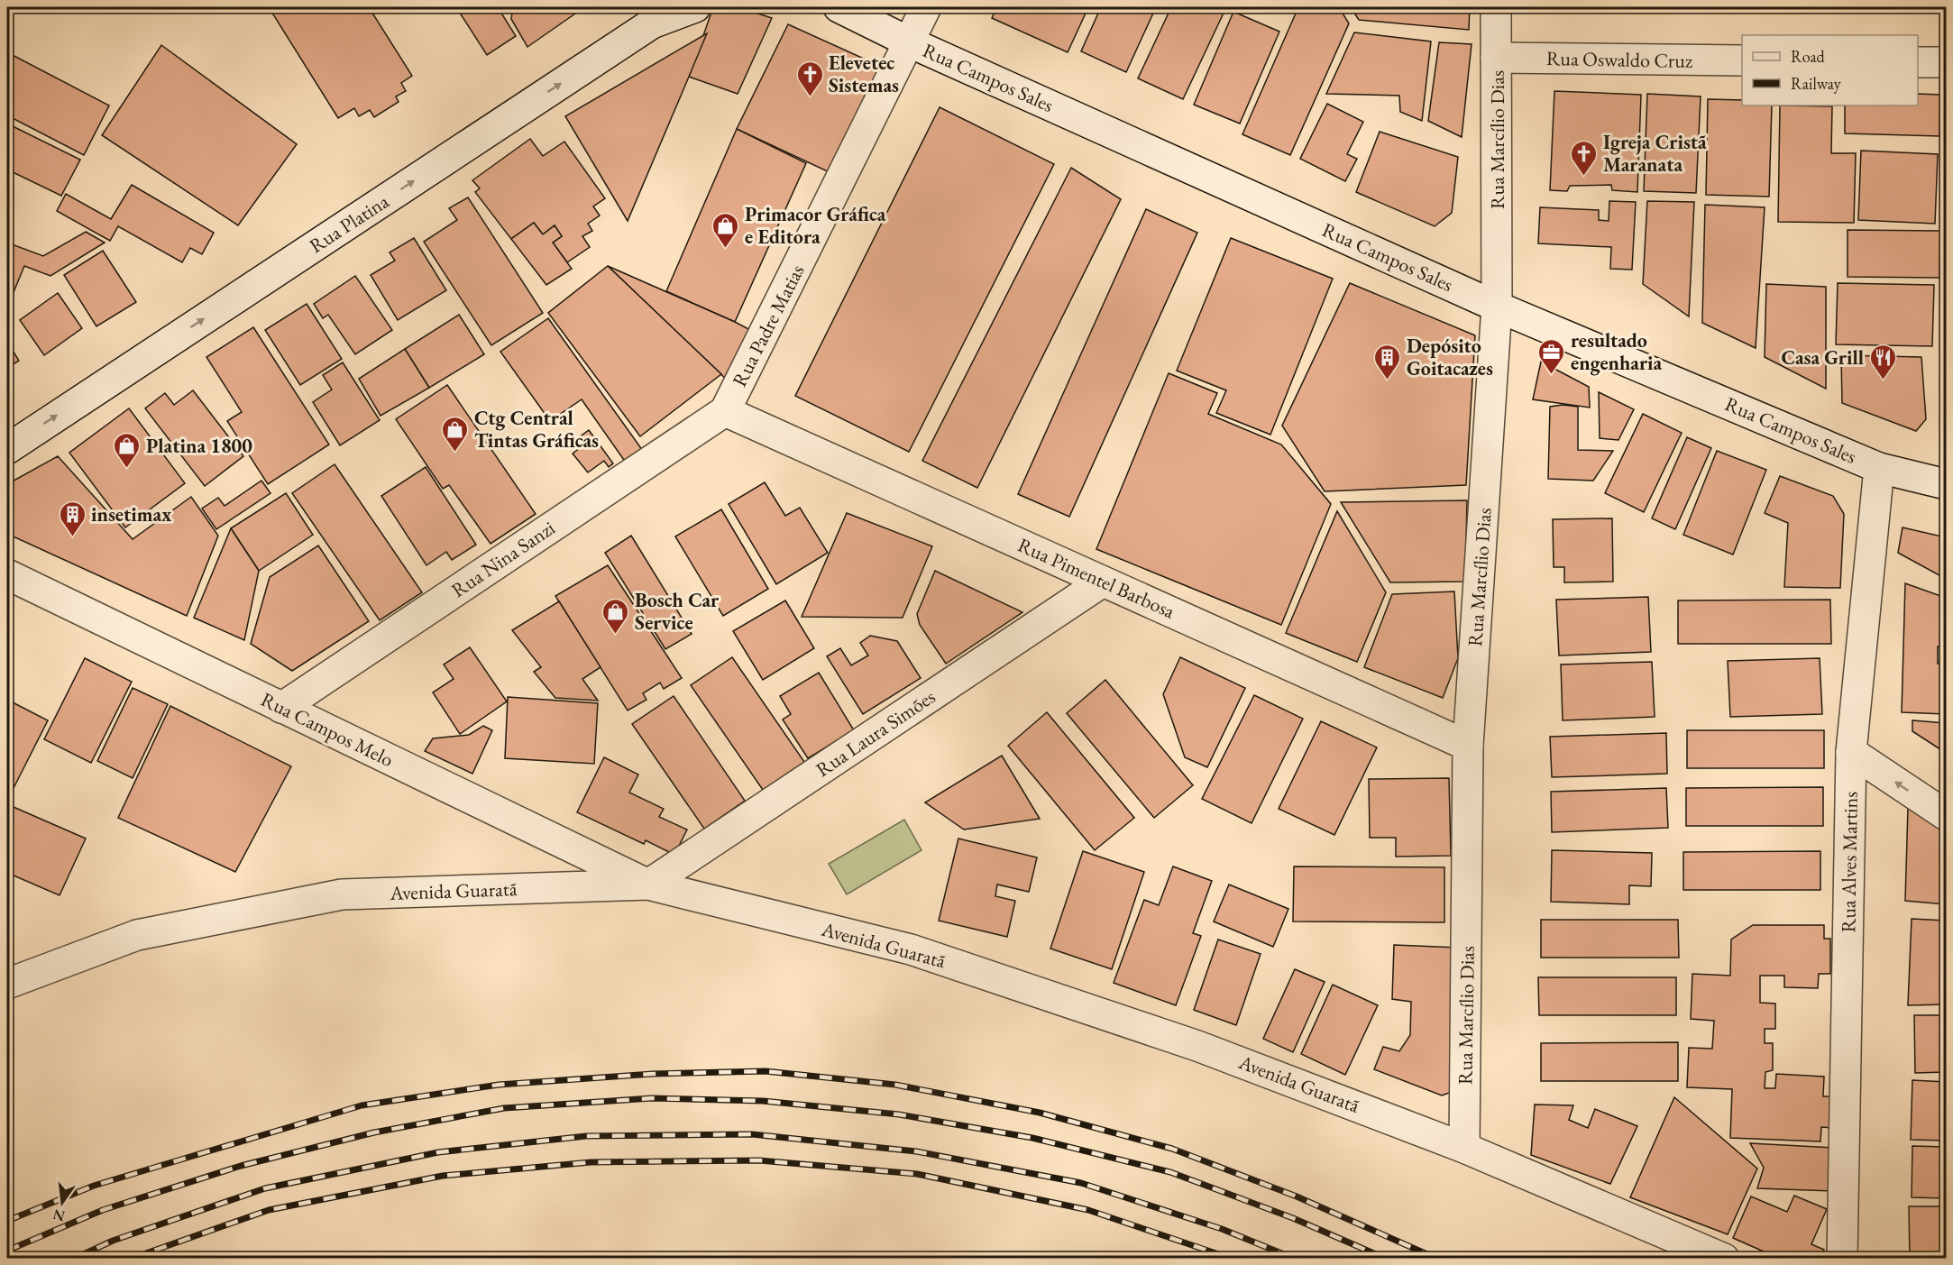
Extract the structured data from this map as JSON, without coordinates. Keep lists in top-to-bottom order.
{
  "streets": {
    "street": [
      "Rua Oswaldo Cruz",
      "Rua Campos Sales",
      "Rua Marcílio Dias",
      "Rua Platina",
      "Rua Padre Matias",
      "Rua Nina Sanzi",
      "Rua Pimentel Barbosa",
      "Rua Campos Melo",
      "Rua Laura Simões",
      "Rua Alves Martins",
      "Avenida Guaratã"
    ]
  },
  "crossings": [
    ["Rua Oswaldo Cruz", "Rua Marcílio Dias"],
    ["Rua Campos Sales", "Rua Marcílio Dias"],
    ["Rua Campos Sales", "Rua Padre Matias"],
    ["Rua Campos Sales", "Rua Alves Martins"],
    ["Rua Marcílio Dias", "Rua Pimentel Barbosa"],
    ["Rua Marcílio Dias", "Avenida Guaratã"],
    ["Rua Padre Matias", "Rua Nina Sanzi"],
    ["Rua Padre Matias", "Rua Pimentel Barbosa"],
    ["Rua Nina Sanzi", "Rua Pimentel Barbosa"],
    ["Rua Nina Sanzi", "Rua Campos Melo"],
    ["Rua Pimentel Barbosa", "Rua Laura Simões"],
    ["Rua Campos Melo", "Rua Laura Simões"],
    ["Rua Campos Melo", "Avenida Guaratã"],
    ["Rua Laura Simões", "Avenida Guaratã"]
  ],
  "one_way": ["Rua Platina"],
  "places": {
    "church": ["Elevetec Sistemas", "Igreja Cristã Maranata"],
    "shop": [
      "Primacor Gráfica e Editora",
      "Ctg Central Tintas Gráficas",
      "Platina 1800",
      "Bosch Car Service"
    ],
    "office": ["resultado engenharia"],
    "building": ["Depósito Goitacazes", "insetimax"],
    "restaurant": ["Casa Grill"]
  },
  "legend": ["Road", "Railway"],
  "north": "bottom"
}
